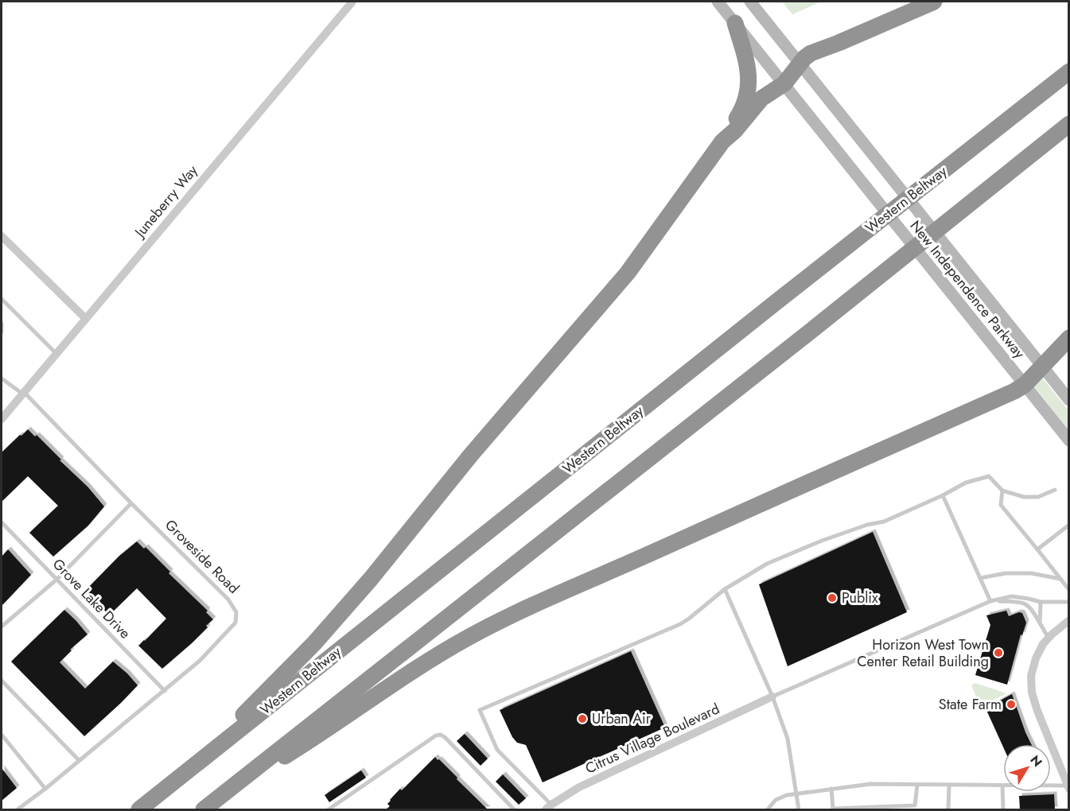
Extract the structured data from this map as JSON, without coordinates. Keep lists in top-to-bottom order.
{
  "streets": {
    "highway": ["Western Beltway"],
    "main road": ["New Independence Parkway"],
    "street": ["Juneberry Way", "Citrus Village Boulevard"],
    "lane": ["Groveside Road", "Grove Lake Drive"]
  },
  "crossings": [
    ["Juneberry Way", "Groveside Road"],
    ["Groveside Road", "Grove Lake Drive"]
  ],
  "places": [
    "Publix",
    "Horizon West Town Center Retail Building",
    "State Farm",
    "Urban Air"
  ],
  "north": "top right"
}
